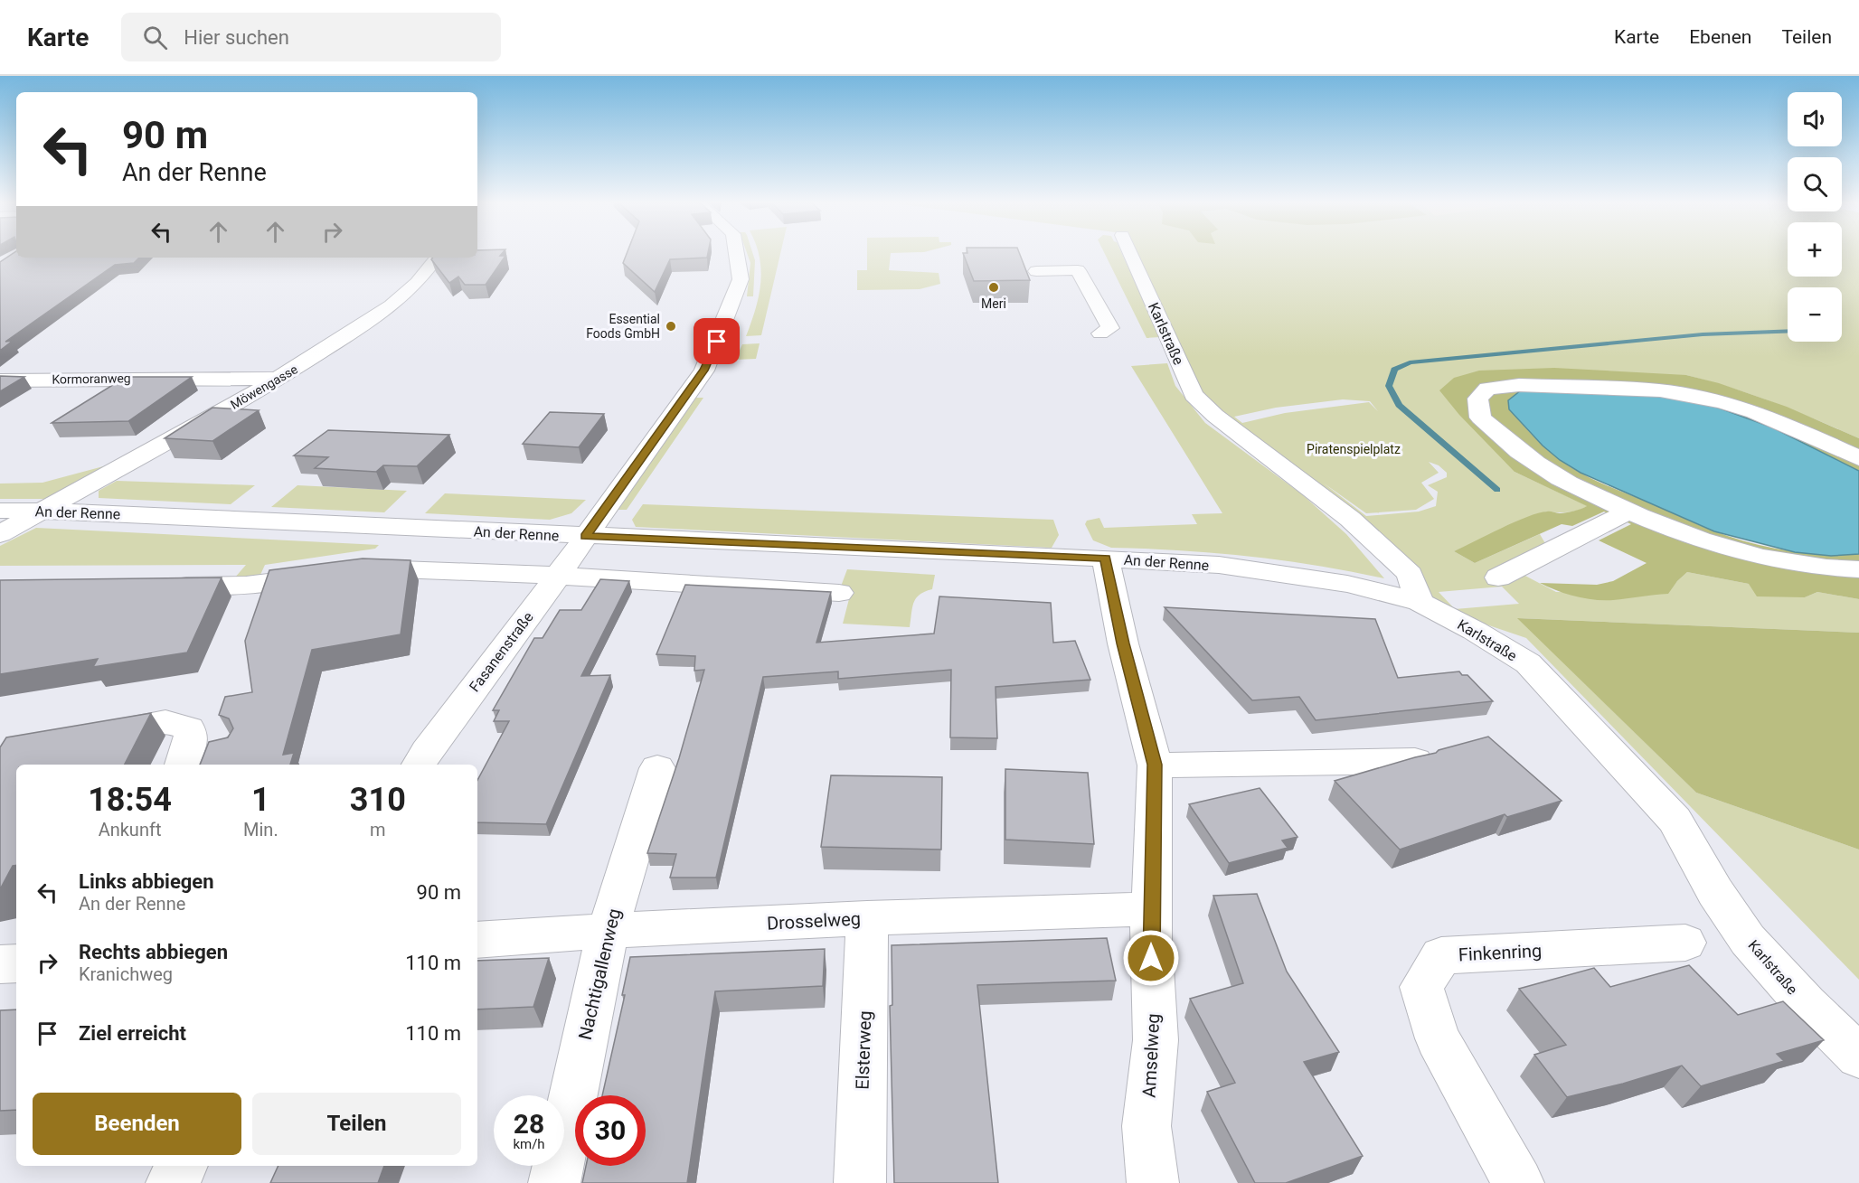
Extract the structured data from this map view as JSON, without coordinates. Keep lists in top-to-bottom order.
{
  "streets": {
    "street": [
      "Karlstraße",
      "Kormoranweg",
      "Möwengasse",
      "An der Renne",
      "Fasanenstraße",
      "Drosselweg",
      "Finkenring",
      "Nachtigallenweg",
      "Elsterweg",
      "Amselweg"
    ]
  },
  "crossings": [
    ["Karlstraße", "An der Renne"],
    ["Kormoranweg", "Möwengasse"],
    ["Möwengasse", "An der Renne"],
    ["An der Renne", "Fasanenstraße"],
    ["An der Renne", "Amselweg"],
    ["Drosselweg", "Nachtigallenweg"],
    ["Drosselweg", "Elsterweg"],
    ["Drosselweg", "Amselweg"]
  ],
  "parks": ["Piratenspielplatz"],
  "places": ["Meri", "Essential Foods GmbH"],
  "page": {
    "header": "Karte",
    "search": "Hier suchen",
    "nav": ["Karte", "Ebenen", "Teilen"],
    "map_buttons": ["+", "−"],
    "turn": ["90 m", "An der Renne"],
    "eta": [
      "18:54",
      "Ankunft",
      "1",
      "Min.",
      "310",
      "m"
    ],
    "list": [
      {
        "name": "Links abbiegen",
        "note": "An der Renne",
        "value": "90 m"
      },
      {
        "name": "Rechts abbiegen",
        "note": "Kranichweg",
        "value": "110 m"
      },
      {
        "name": "Ziel erreicht",
        "value": "110 m"
      }
    ],
    "buttons": ["Beenden", "Teilen"],
    "speed": "28 km/h",
    "limit": "30"
  }
}
